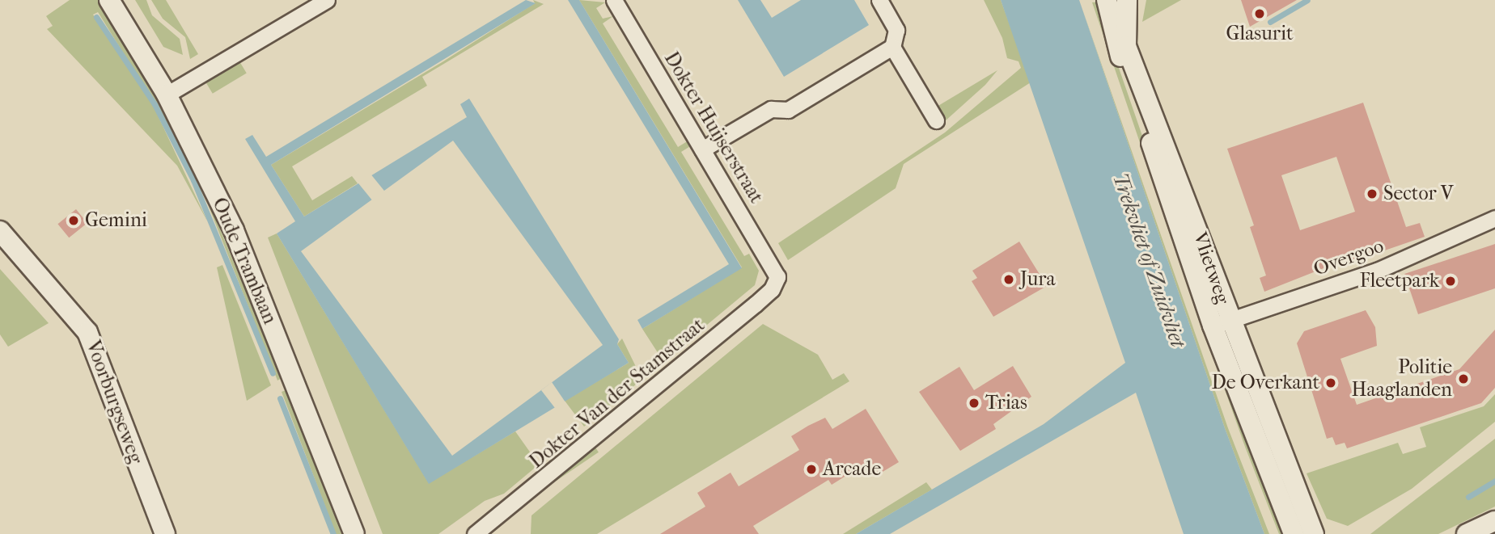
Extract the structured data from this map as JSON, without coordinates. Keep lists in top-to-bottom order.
{
  "streets": {
    "street": [
      "Dokter Huijserstraat",
      "Overgoo",
      "Oude Trambaan",
      "Vlietweg",
      "Dokter Van der Stamstraat",
      "Voorburgseweg"
    ]
  },
  "crossings": [
    ["Dokter Huijserstraat", "Dokter Van der Stamstraat"],
    ["Overgoo", "Vlietweg"]
  ],
  "water": ["Trekvliet of Zuidvliet"],
  "places": [
    "Glasurit",
    "Sector V",
    "Gemini",
    "Jura",
    "Fleetpark",
    "Politie Haaglanden",
    "De Overkant",
    "Trias",
    "Arcade"
  ]
}
